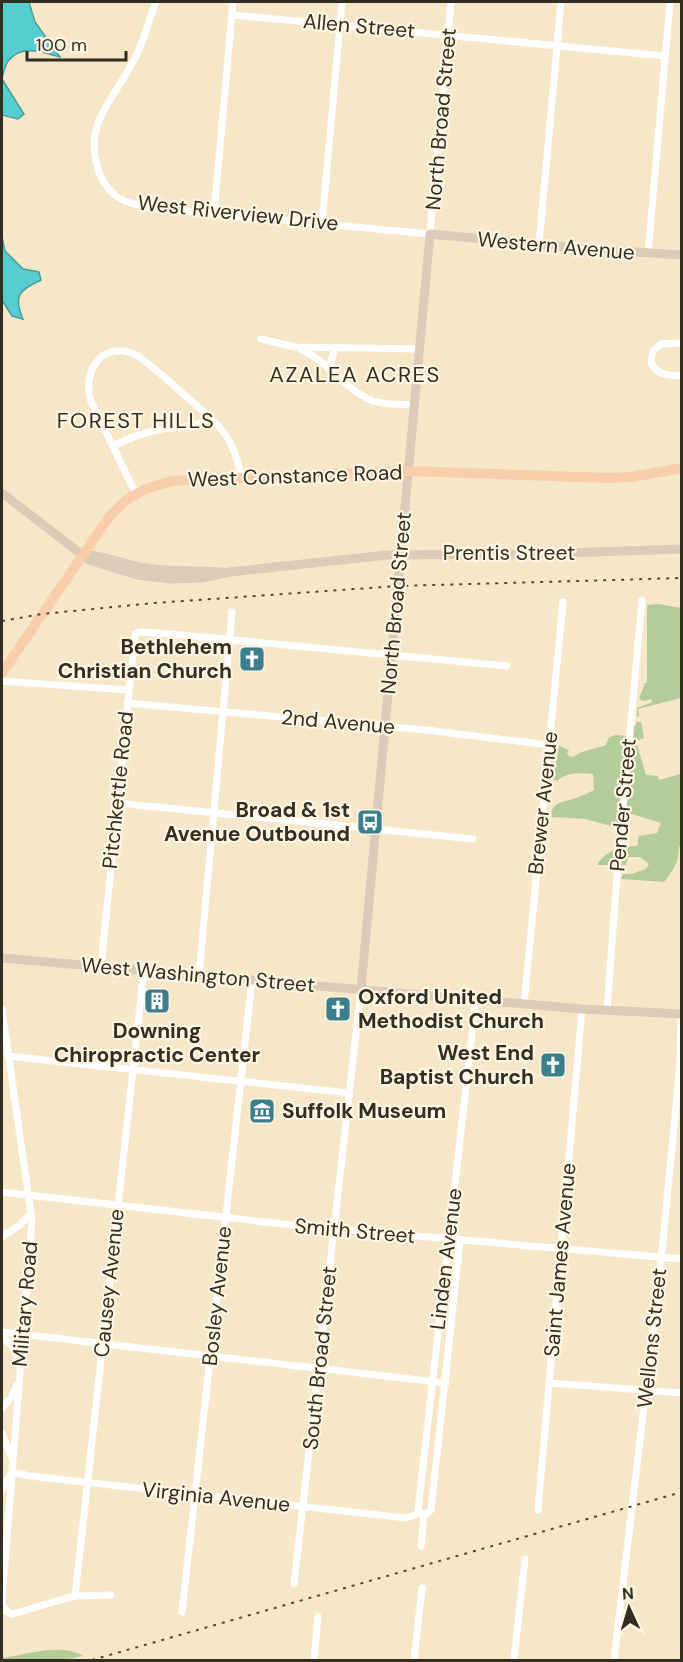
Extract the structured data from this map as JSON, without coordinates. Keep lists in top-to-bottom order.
{
  "streets": {
    "main road": ["West Constance Road"],
    "street": [
      "Allen Street",
      "North Broad Street",
      "West Riverview Drive",
      "Western Avenue",
      "Prentis Street",
      "2nd Avenue",
      "Pitchkettle Road",
      "Brewer Avenue",
      "Pender Street",
      "West Washington Street",
      "Smith Street",
      "Linden Avenue",
      "Saint James Avenue",
      "Causey Avenue",
      "Bosley Avenue",
      "Military Road",
      "Wellons Street",
      "South Broad Street",
      "Virginia Avenue"
    ]
  },
  "crossings": [
    ["Allen Street", "North Broad Street"],
    ["North Broad Street", "West Riverview Drive"],
    ["North Broad Street", "Western Avenue"],
    ["North Broad Street", "West Constance Road"],
    ["North Broad Street", "2nd Avenue"],
    ["North Broad Street", "West Washington Street"],
    ["North Broad Street", "South Broad Street"],
    ["West Riverview Drive", "Western Avenue"],
    ["West Constance Road", "Prentis Street"],
    ["2nd Avenue", "Pitchkettle Road"],
    ["2nd Avenue", "Brewer Avenue"],
    ["Pitchkettle Road", "West Washington Street"],
    ["Brewer Avenue", "West Washington Street"],
    ["Pender Street", "West Washington Street"],
    ["West Washington Street", "Linden Avenue"],
    ["West Washington Street", "Saint James Avenue"],
    ["West Washington Street", "Causey Avenue"],
    ["West Washington Street", "Bosley Avenue"],
    ["West Washington Street", "Wellons Street"],
    ["West Washington Street", "South Broad Street"],
    ["Smith Street", "Linden Avenue"],
    ["Smith Street", "Saint James Avenue"],
    ["Smith Street", "Causey Avenue"],
    ["Smith Street", "Bosley Avenue"],
    ["Smith Street", "Military Road"],
    ["Smith Street", "Wellons Street"],
    ["Smith Street", "South Broad Street"],
    ["Linden Avenue", "Virginia Avenue"],
    ["Causey Avenue", "Military Road"],
    ["Causey Avenue", "Virginia Avenue"],
    ["Bosley Avenue", "Virginia Avenue"],
    ["Military Road", "Virginia Avenue"],
    ["South Broad Street", "Virginia Avenue"]
  ],
  "districts": ["AZALEA ACRES", "FOREST HILLS"],
  "places": {
    "church": ["Bethlehem Christian Church", "Oxford United Methodist Church", "West End Baptist Church"],
    "bus stop": ["Broad & 1st Avenue Outbound"],
    "building": ["Downing Chiropractic Center"],
    "museum": ["Suffolk Museum"]
  },
  "scale_bar": "100 m",
  "north": "top"
}
